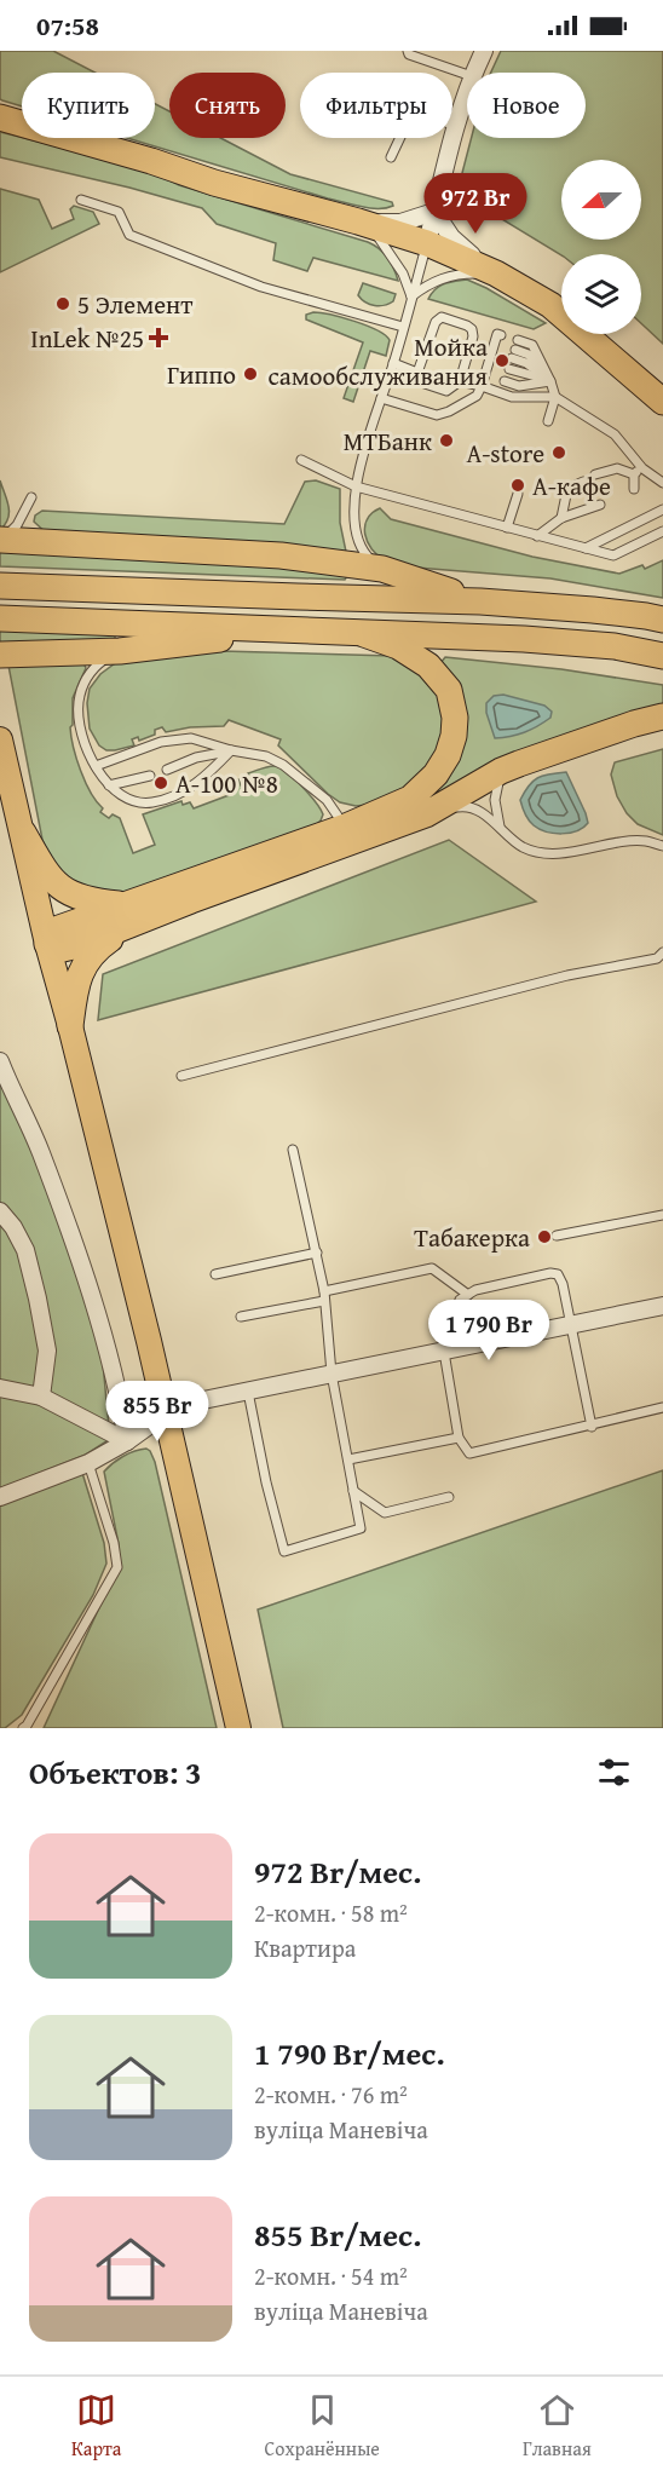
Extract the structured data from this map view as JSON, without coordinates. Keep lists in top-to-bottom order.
{
  "places": {
    "other": [
      "5 Элемент",
      "Мойка самообслуживания",
      "Гиппо",
      "МТБанк",
      "A-store",
      "А-кафе",
      "А-100 №8",
      "Табакерка"
    ],
    "health": ["InLek №25"]
  },
  "north": "left",
  "page": {
    "status": "07:58",
    "chip": [
      "Купить",
      "Снять",
      "Фильтры",
      "Новое"
    ],
    "price": ["972 Br", "1 790 Br", "855 Br"],
    "heading": "Объектов: 3",
    "list": [
      {
        "name": "972 Br/мес.",
        "note": "2-комн. · 58 m² · Квартира"
      },
      {
        "name": "1 790 Br/мес.",
        "note": "2-комн. · 76 m² · вуліца Маневіча"
      },
      {
        "name": "855 Br/мес.",
        "note": "2-комн. · 54 m² · вуліца Маневіча"
      }
    ],
    "tabs": ["Карта", "Сохранённые", "Главная"]
  }
}
